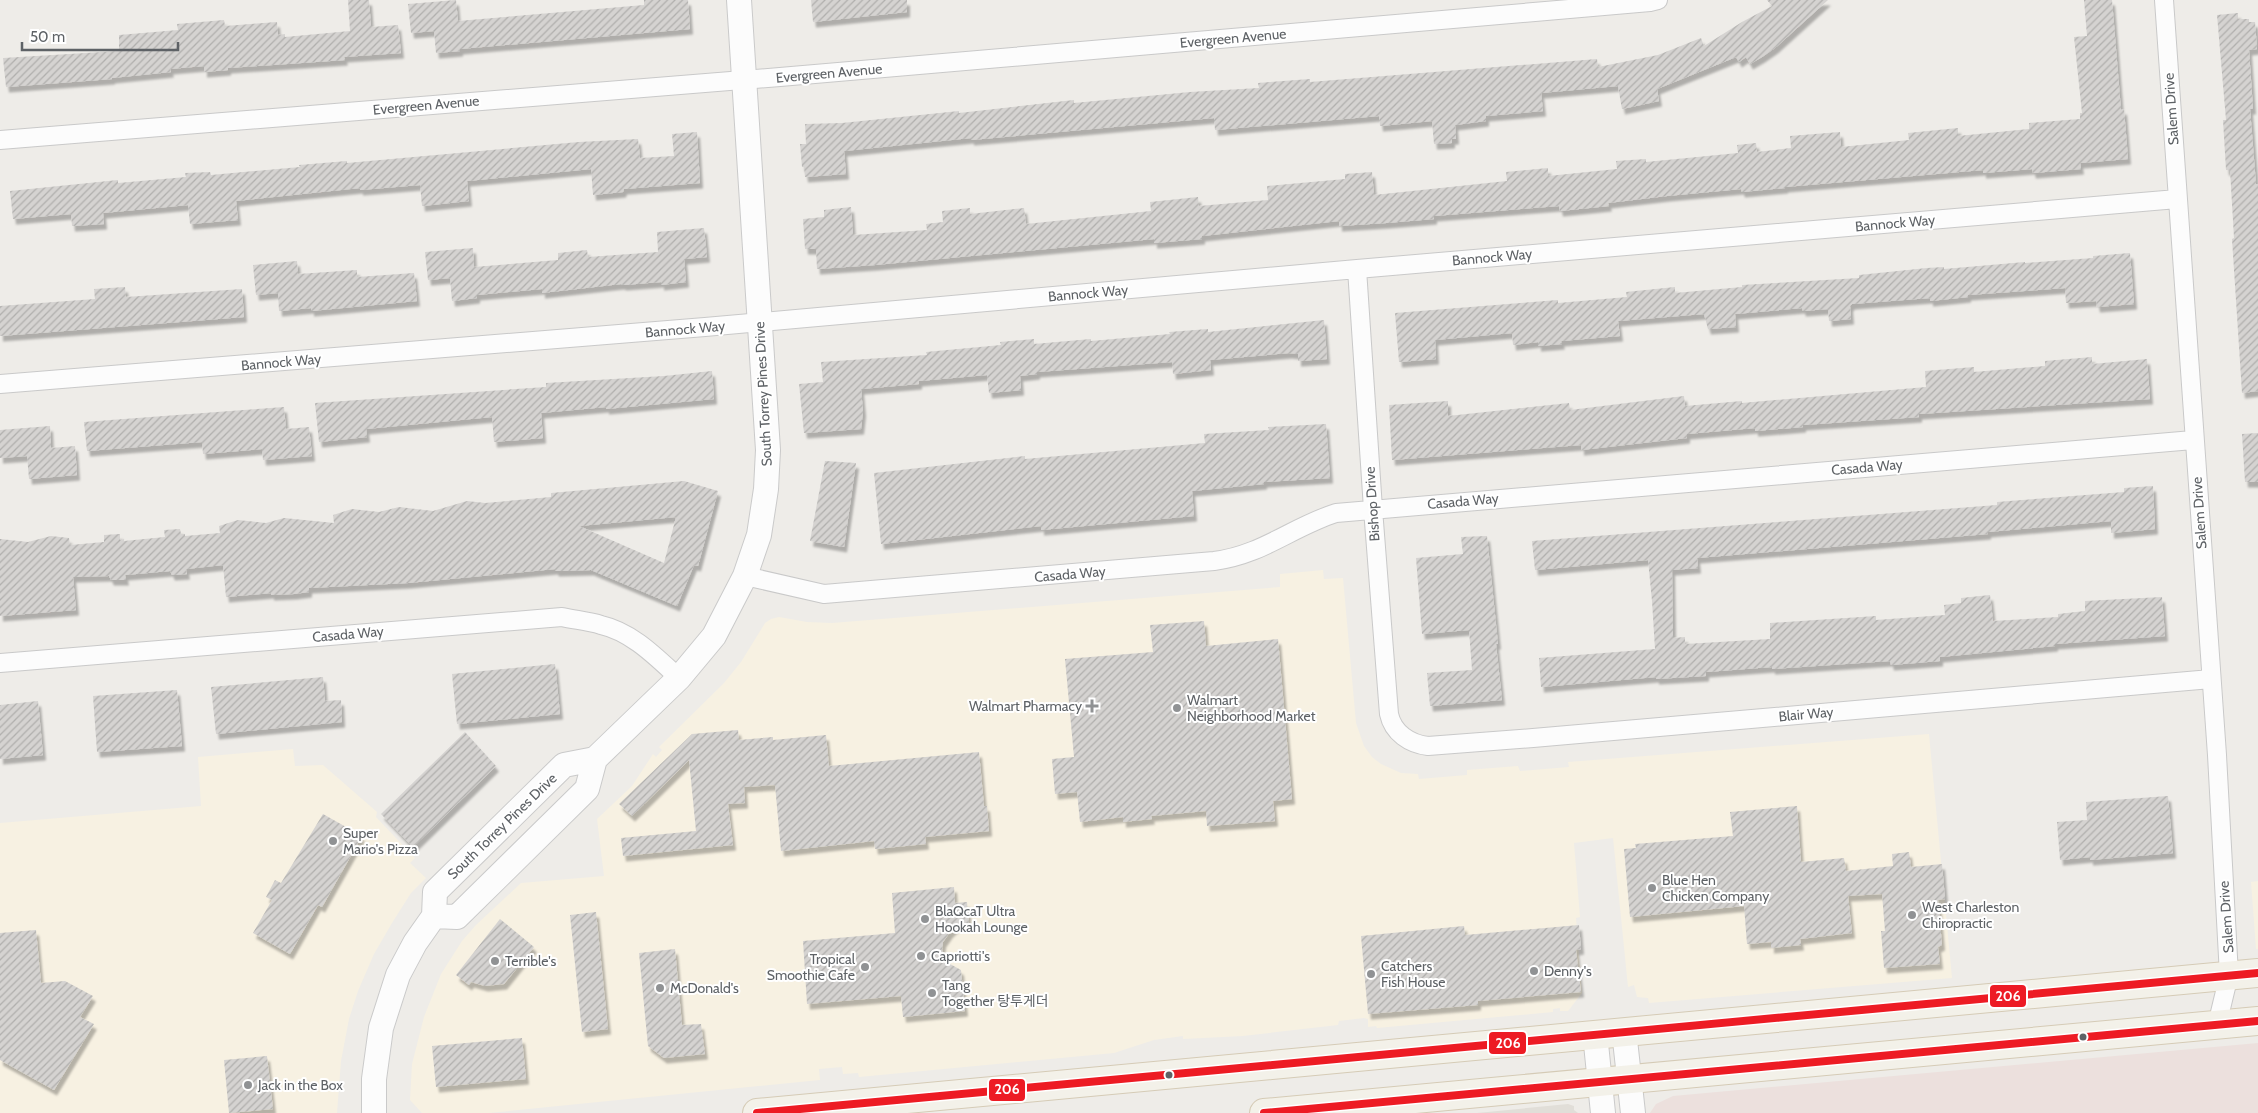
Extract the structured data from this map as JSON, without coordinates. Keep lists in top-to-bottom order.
{
  "streets": {
    "main road": ["South Torrey Pines Drive"],
    "street": [
      "Evergreen Avenue",
      "Salem Drive",
      "Bannock Way",
      "Casada Way",
      "Bishop Drive",
      "Blair Way"
    ]
  },
  "crossings": [
    ["Evergreen Avenue", "South Torrey Pines Drive"],
    ["Salem Drive", "Bannock Way"],
    ["Salem Drive", "Casada Way"],
    ["Salem Drive", "Blair Way"],
    ["Bannock Way", "South Torrey Pines Drive"],
    ["Bannock Way", "Bishop Drive"],
    ["South Torrey Pines Drive", "Casada Way"],
    ["Casada Way", "Bishop Drive"],
    ["Bishop Drive", "Blair Way"]
  ],
  "places": {
    "health": ["Walmart Pharmacy"],
    "other": [
      "Walmart Neighborhood Market",
      "Super Mario's Pizza",
      "Blue Hen Chicken Company",
      "West Charleston Chiropractic",
      "BlaQcaT Ultra Hookah Lounge",
      "Capriotti's",
      "Terrible's",
      "Tropical Smoothie Cafe",
      "Denny's",
      "Catchers Fish House",
      "McDonald's",
      "Tang Together 탕투게더",
      "Jack in the Box"
    ]
  },
  "lines": ["transit line 206"],
  "scale_bar": "50 m"
}
